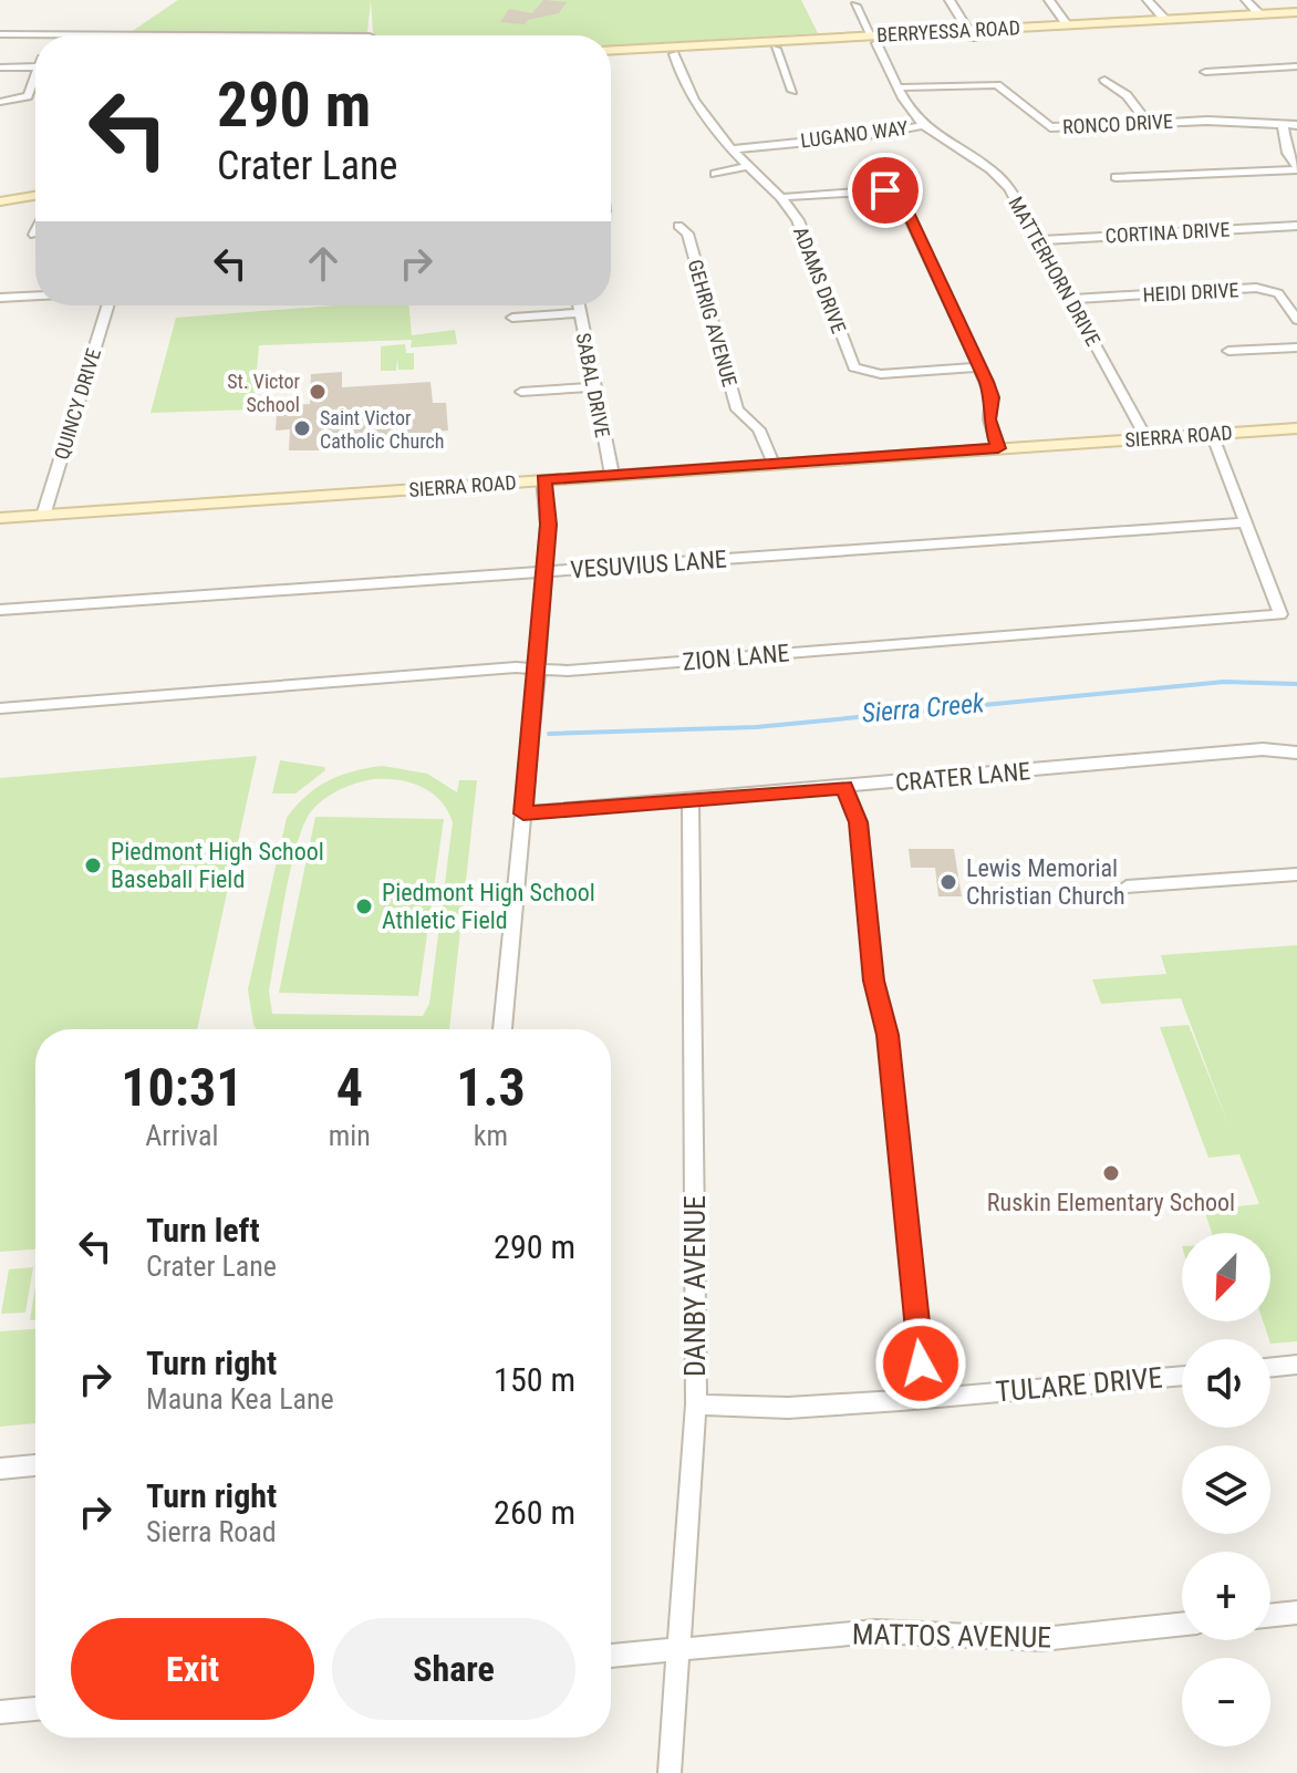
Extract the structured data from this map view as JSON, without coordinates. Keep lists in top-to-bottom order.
{
  "streets": {
    "main road": ["BERRYESSA ROAD", "SIERRA ROAD"],
    "street": [
      "RONCO DRIVE",
      "LUGANO WAY",
      "CORTINA DRIVE",
      "MATTERHORN DRIVE",
      "ADAMS DRIVE",
      "HEIDI DRIVE",
      "GEHRIG AVENUE",
      "SABAL DRIVE",
      "QUINCY DRIVE",
      "VESUVIUS LANE",
      "ZION LANE",
      "CRATER LANE",
      "DANBY AVENUE",
      "TULARE DRIVE",
      "MATTOS AVENUE"
    ]
  },
  "crossings": [
    ["BERRYESSA ROAD", "MATTERHORN DRIVE"],
    ["BERRYESSA ROAD", "ADAMS DRIVE"],
    ["RONCO DRIVE", "MATTERHORN DRIVE"],
    ["LUGANO WAY", "MATTERHORN DRIVE"],
    ["LUGANO WAY", "ADAMS DRIVE"],
    ["CORTINA DRIVE", "MATTERHORN DRIVE"],
    ["MATTERHORN DRIVE", "HEIDI DRIVE"],
    ["MATTERHORN DRIVE", "SIERRA ROAD"],
    ["GEHRIG AVENUE", "SIERRA ROAD"],
    ["SABAL DRIVE", "SIERRA ROAD"],
    ["QUINCY DRIVE", "SIERRA ROAD"],
    ["SIERRA ROAD", "ZION LANE"],
    ["VESUVIUS LANE", "ZION LANE"],
    ["CRATER LANE", "DANBY AVENUE"],
    ["DANBY AVENUE", "TULARE DRIVE"],
    ["DANBY AVENUE", "MATTOS AVENUE"]
  ],
  "water": ["Sierra Creek"],
  "places": [
    "St. Victor School",
    "Saint Victor Catholic Church",
    "Piedmont High School Baseball Field",
    "Lewis Memorial Christian Church",
    "Piedmont High School Athletic Field",
    "Ruskin Elementary School"
  ],
  "north": "bottom left",
  "page": {
    "turn": ["290 m", "Crater Lane"],
    "eta": [
      "10:31",
      "Arrival",
      "4",
      "min",
      "1.3",
      "km"
    ],
    "list": [
      {
        "name": "Turn left",
        "note": "Crater Lane",
        "value": "290 m"
      },
      {
        "name": "Turn right",
        "note": "Mauna Kea Lane",
        "value": "150 m"
      },
      {
        "name": "Turn right",
        "note": "Sierra Road",
        "value": "260 m"
      }
    ],
    "map_buttons": ["+", "−"],
    "buttons": ["Exit", "Share"]
  }
}
